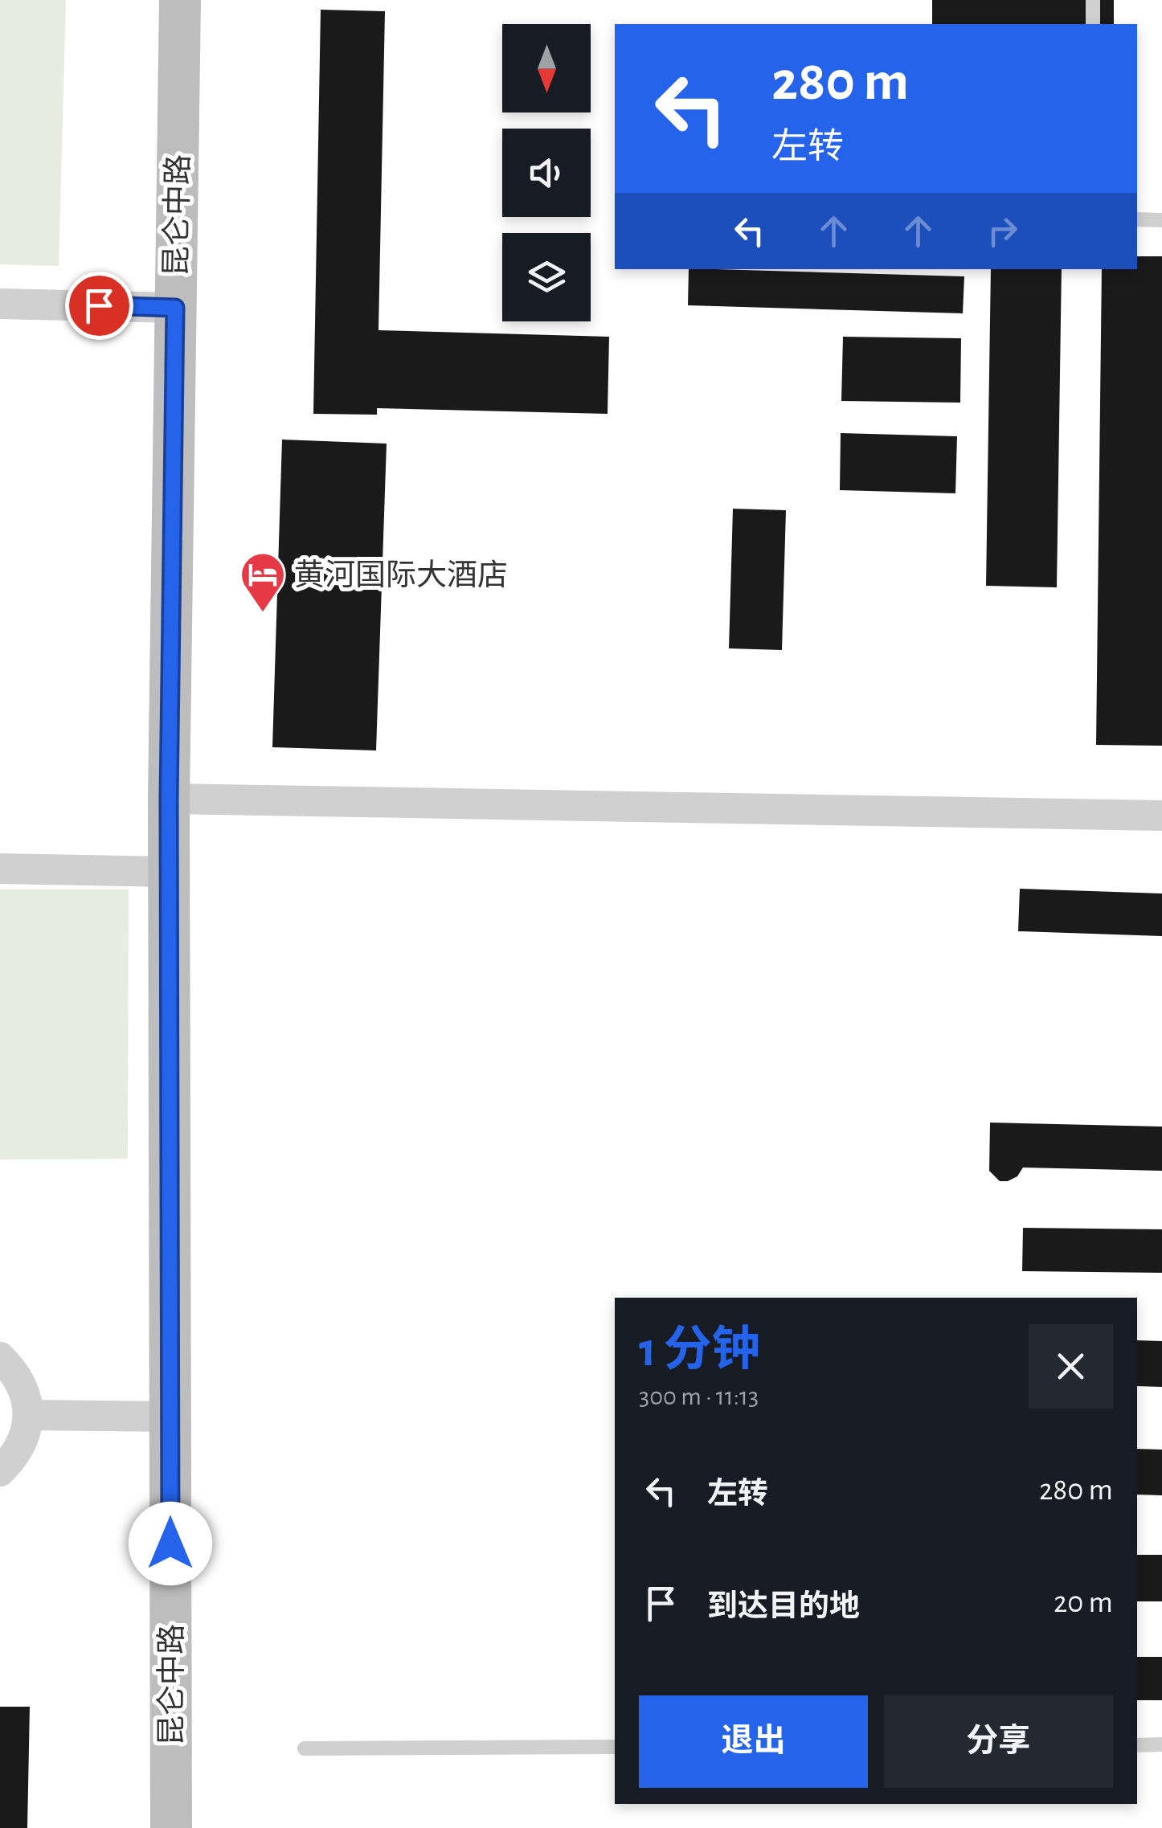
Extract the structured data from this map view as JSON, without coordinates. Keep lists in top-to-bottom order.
{
  "streets": {
    "main road": ["昆仑中路"]
  },
  "places": {
    "hotel": ["黄河国际大酒店"]
  },
  "north": "bottom",
  "page": {
    "turn": ["280 m", "左转"],
    "heading": ["1 分钟", "300 m · 11:13"],
    "list": [
      {
        "name": "左转",
        "value": "280 m"
      },
      {
        "name": "到达目的地",
        "value": "20 m"
      }
    ],
    "buttons": ["退出", "分享"]
  }
}
